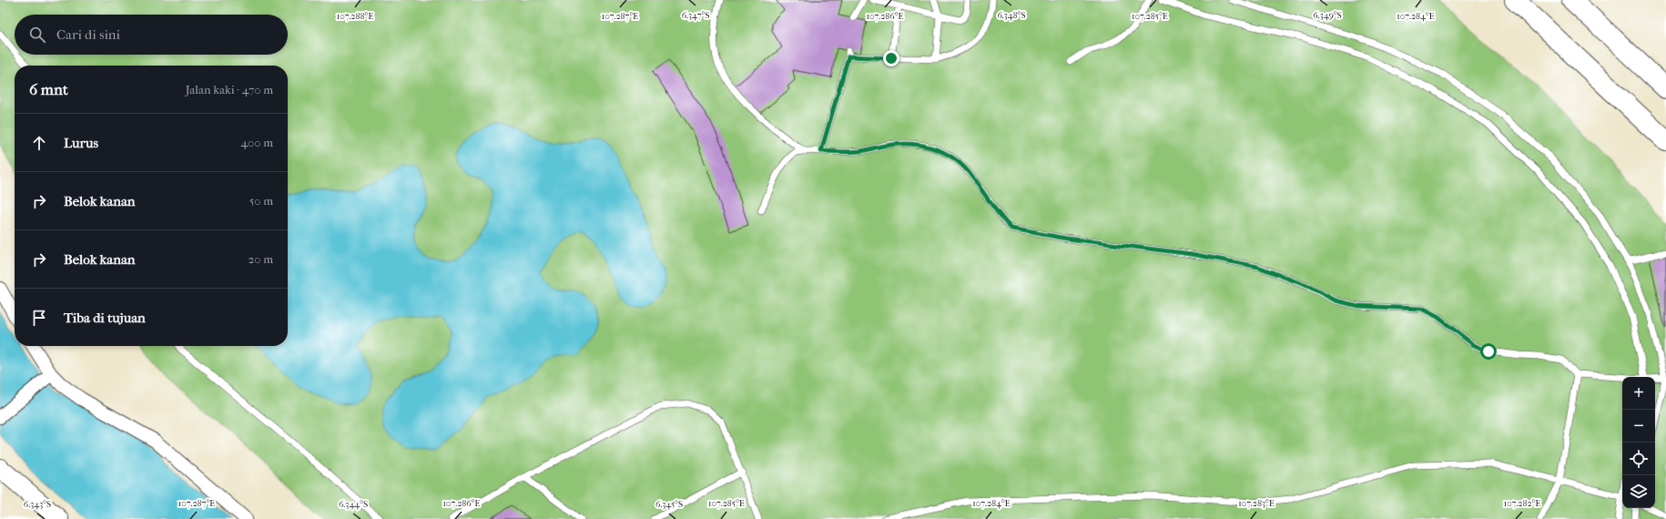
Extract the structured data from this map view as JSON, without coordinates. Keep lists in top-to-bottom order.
{
  "page": {
    "search": "Cari di sini",
    "heading": ["6 mnt", "Jalan kaki · 470 m"],
    "list": [
      ["Lurus", "400 m"],
      ["Belok kanan", "50 m"],
      ["Belok kanan", "20 m"],
      "Tiba di tujuan"
    ],
    "map_buttons": ["+", "−"]
  },
  "coordinates": [
    "6.349°S",
    "6.347°S",
    "6.348°S",
    "107.288°E",
    "107.287°E",
    "107.286°E",
    "107.285°E",
    "107.284°E",
    "107.283°E",
    "107.282°E",
    "6.343°S",
    "6.344°S",
    "6.345°S"
  ]
}
